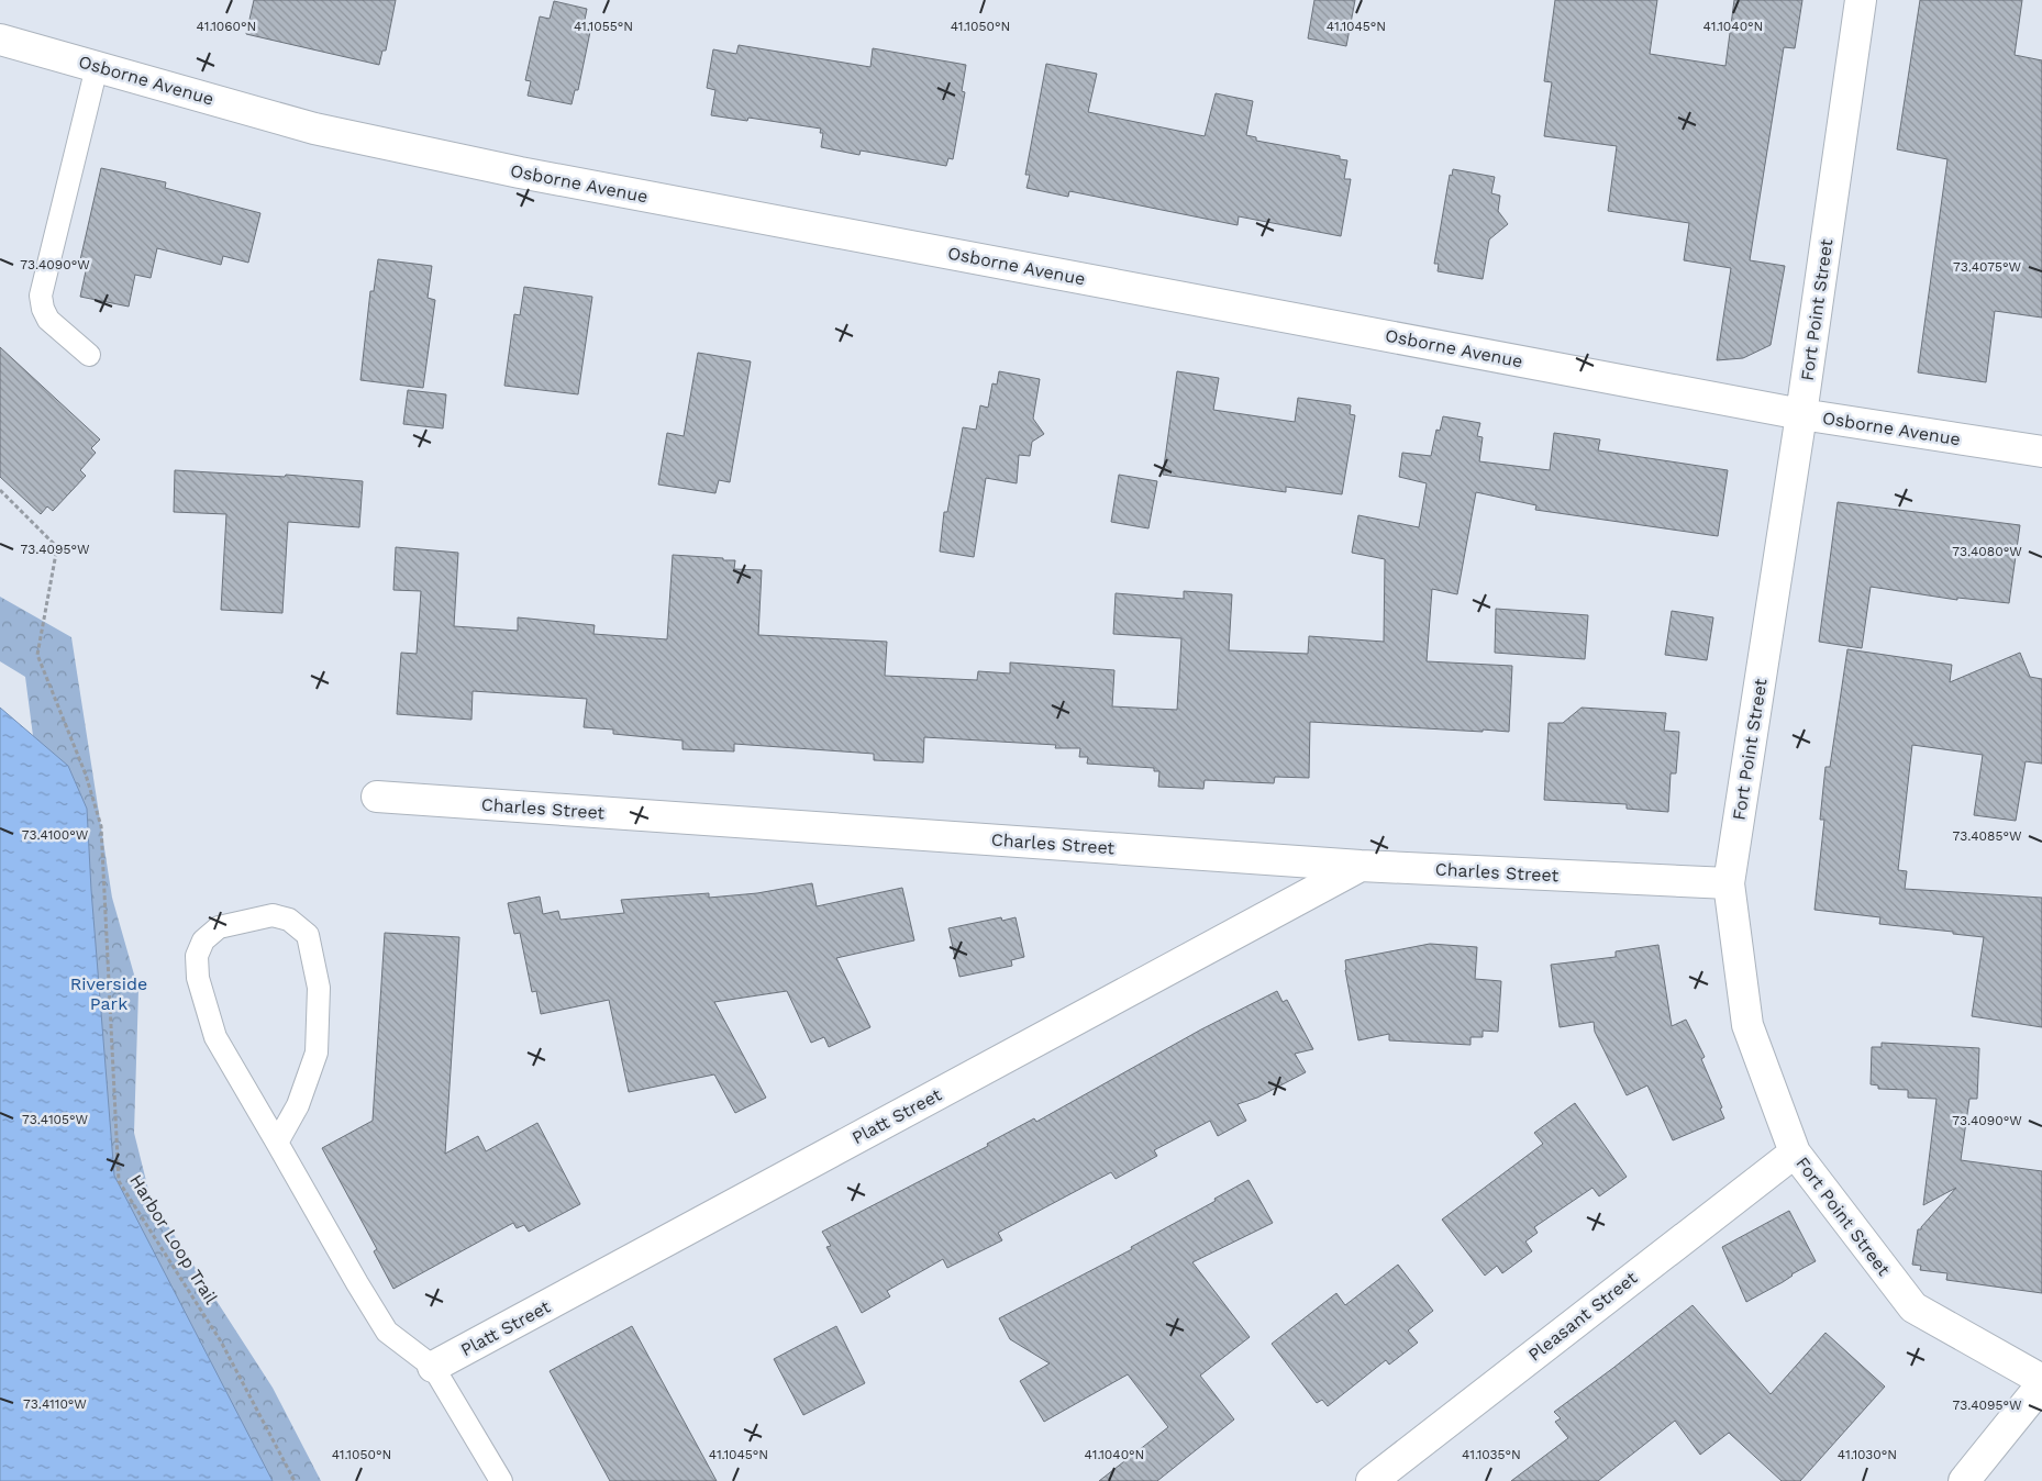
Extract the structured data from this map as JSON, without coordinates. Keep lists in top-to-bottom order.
{
  "streets": {
    "street": [
      "Osborne Avenue",
      "Fort Point Street",
      "Charles Street",
      "Platt Street",
      "Pleasant Street"
    ],
    "path": ["Harbor Loop Trail"]
  },
  "crossings": [
    ["Osborne Avenue", "Fort Point Street"],
    ["Fort Point Street", "Charles Street"],
    ["Fort Point Street", "Pleasant Street"],
    ["Charles Street", "Platt Street"]
  ],
  "parks": ["Riverside Park"],
  "coordinates": [
    "41.1060°N",
    "41.1050°N",
    "41.1045°N",
    "41.1040°N",
    "41.1055°N",
    "73.4090°W",
    "73.4075°W",
    "73.4095°W",
    "73.4080°W",
    "73.4100°W",
    "73.4085°W",
    "73.4105°W",
    "73.4110°W",
    "41.1035°N",
    "41.1030°N"
  ]
}
